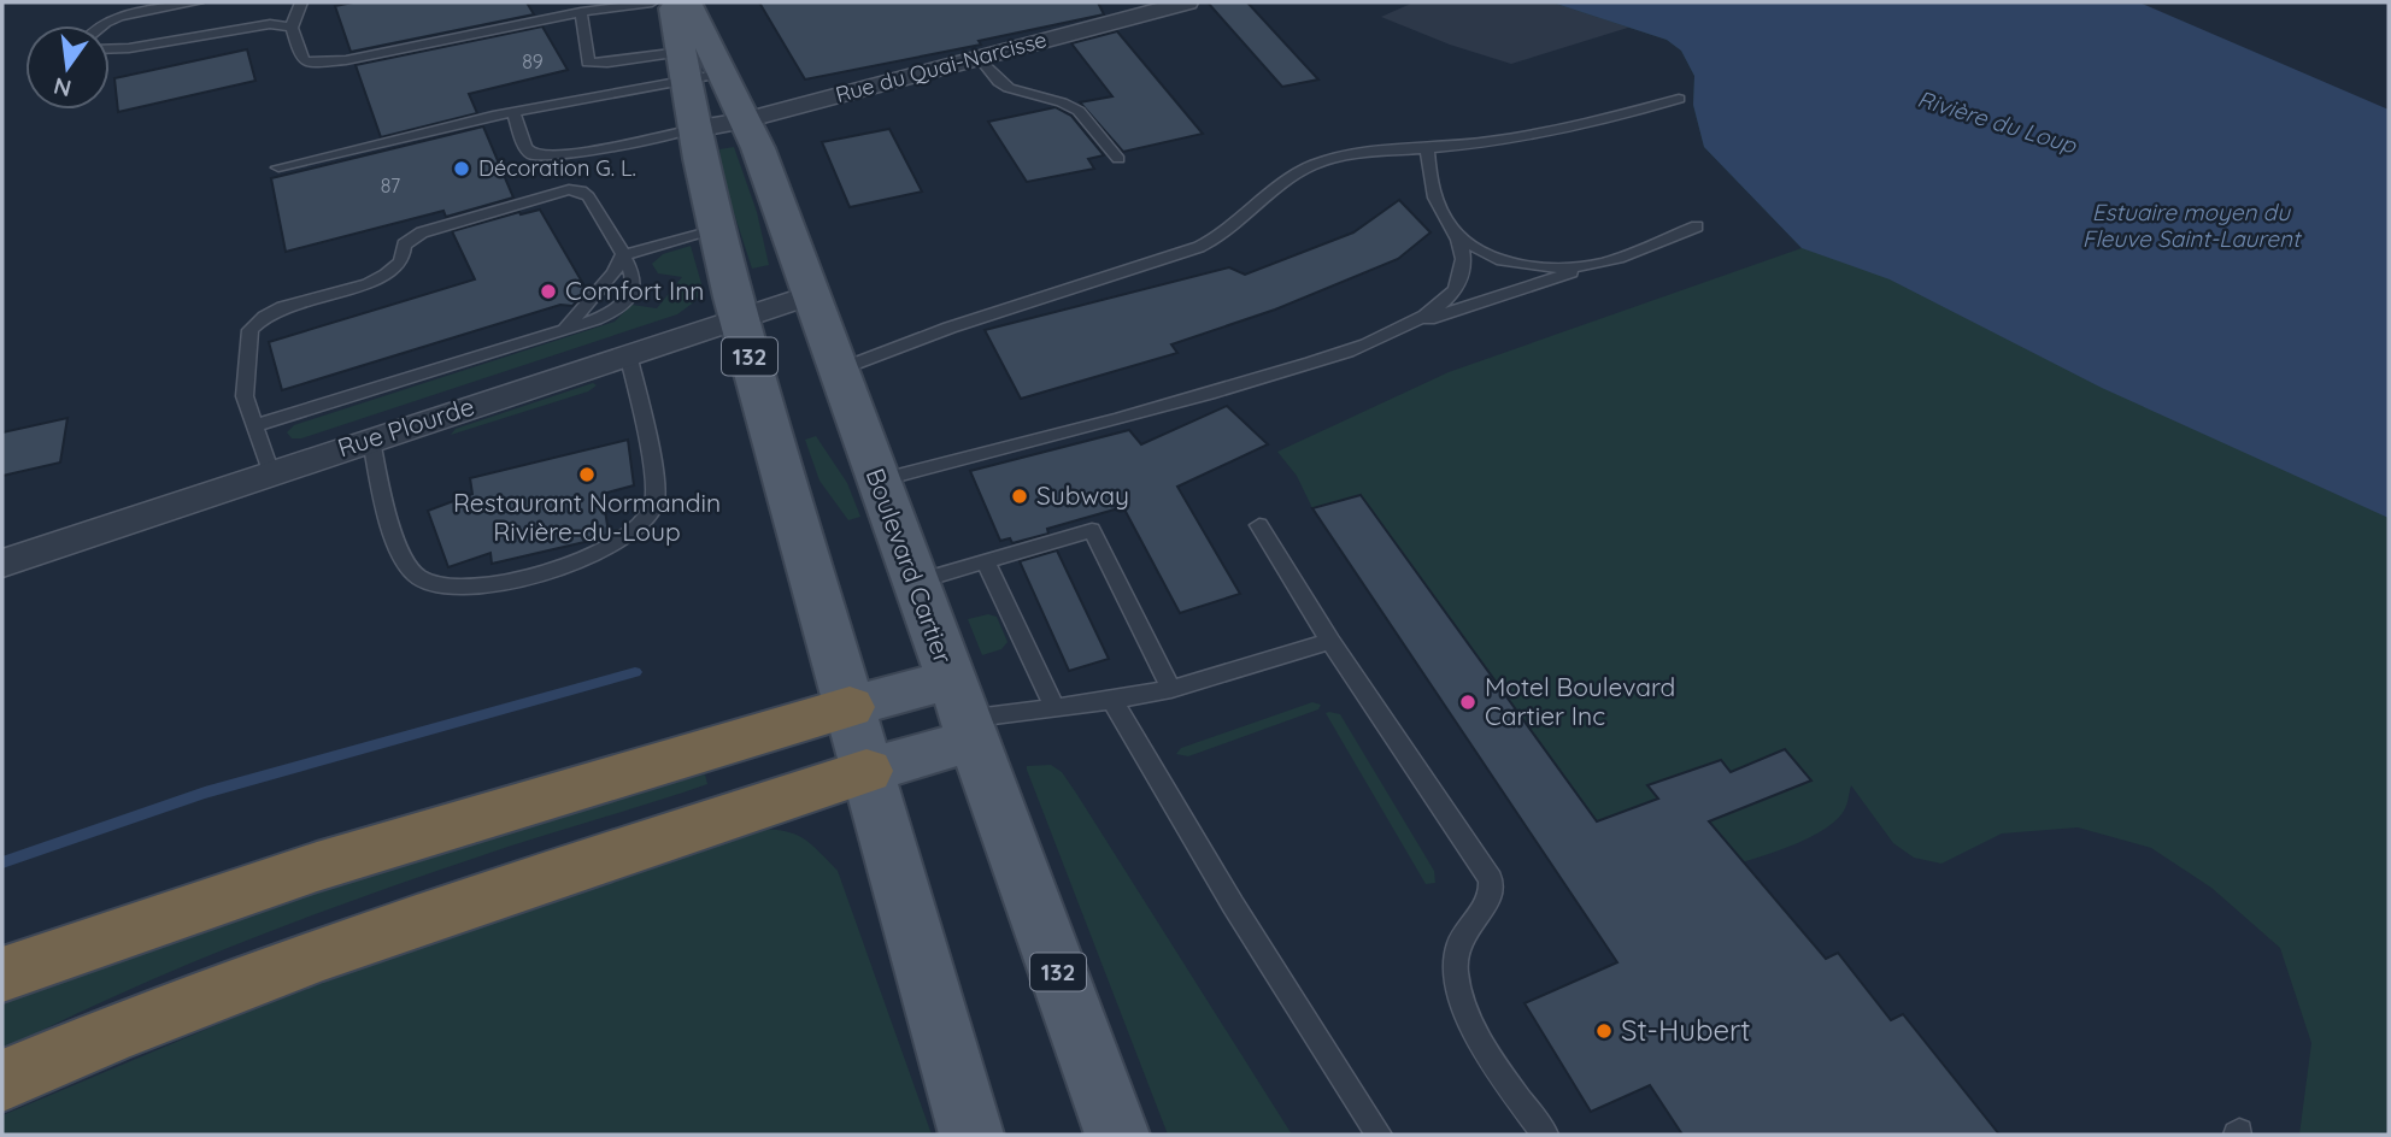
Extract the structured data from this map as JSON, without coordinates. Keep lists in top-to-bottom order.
{
  "streets": {
    "main road": ["132", "Boulevard Cartier"],
    "street": ["Rue du Quai-Narcisse", "Rue Plourde"]
  },
  "crossings": [
    ["Rue du Quai-Narcisse", "Boulevard Cartier"],
    ["Rue Plourde", "Boulevard Cartier"]
  ],
  "water": ["Rivière du Loup", "Estuaire moyen du Fleuve Saint-Laurent"],
  "places": [
    "Décoration G. L.",
    "Comfort Inn",
    "Restaurant Normandin Rivière-du-Loup",
    "Subway",
    "Motel Boulevard Cartier Inc",
    "St-Hubert"
  ],
  "house_numbers": ["89", "87"],
  "north": "bottom"
}
